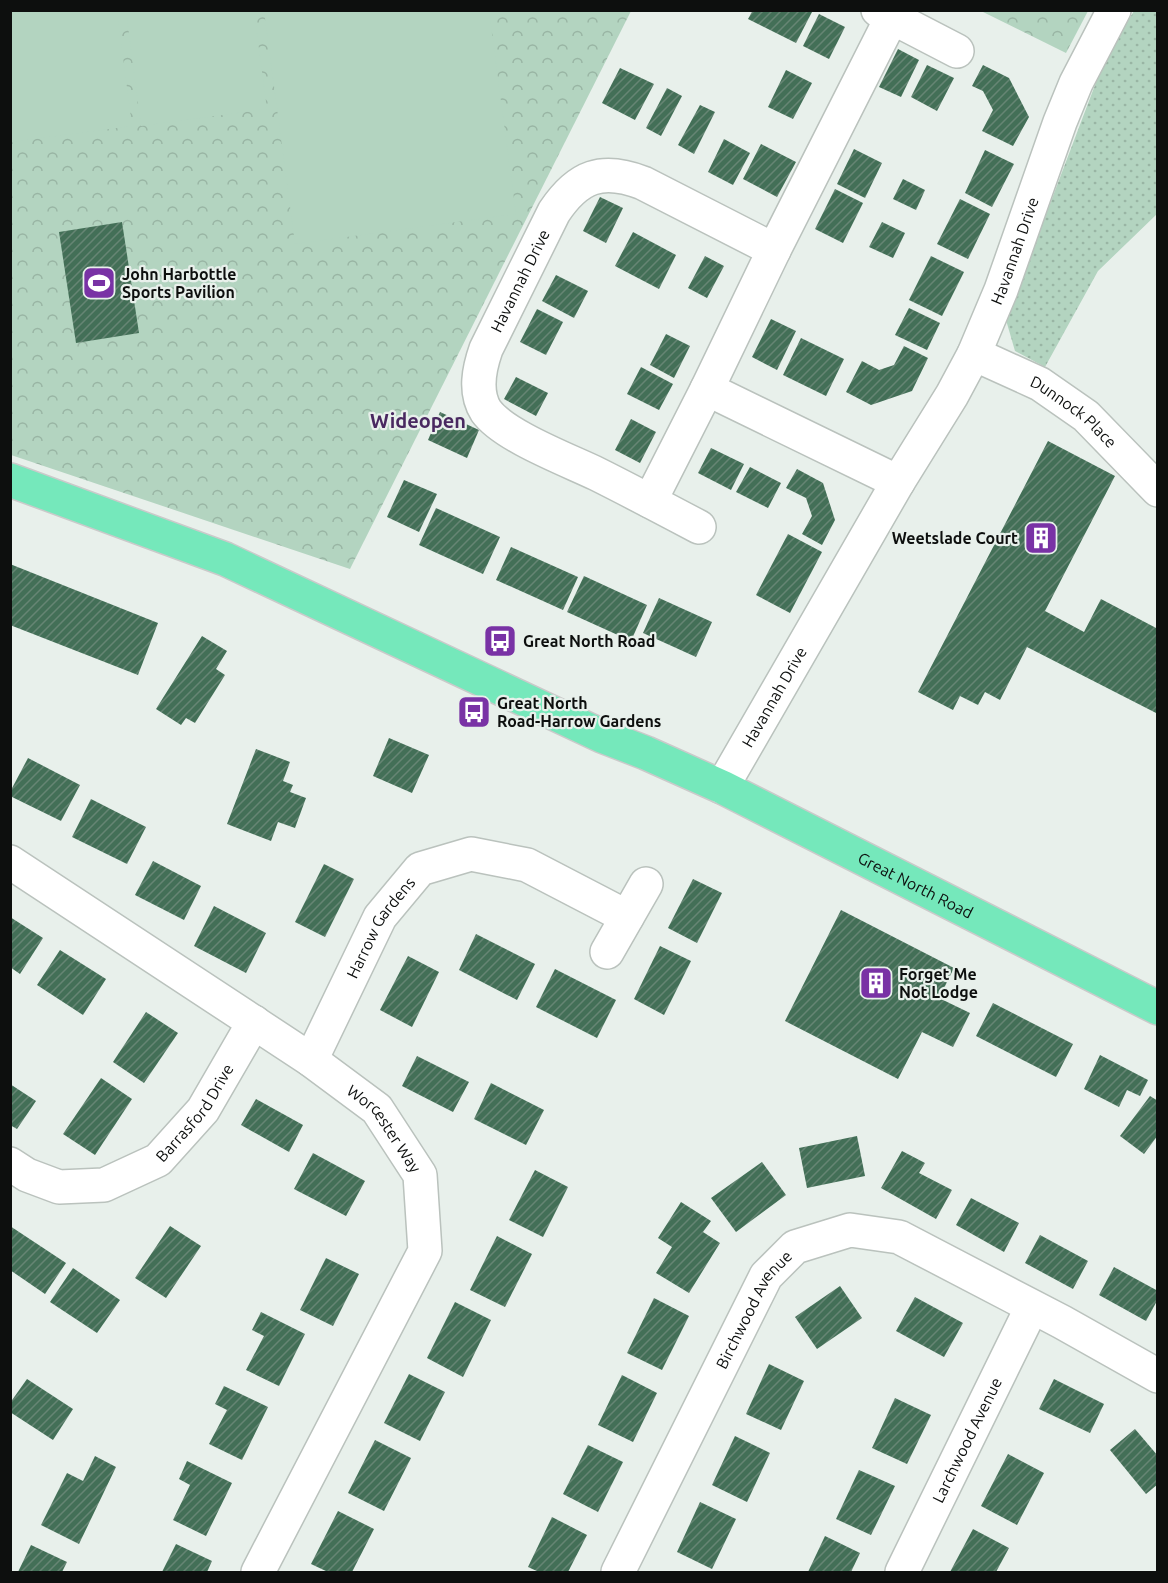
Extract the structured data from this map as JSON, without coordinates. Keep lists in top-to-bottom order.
{
  "streets": {
    "main road": ["Great North Road"],
    "street": [
      "Havannah Drive",
      "Dunnock Place",
      "Harrow Gardens",
      "Barrasford Drive",
      "Worcester Way",
      "Birchwood Avenue",
      "Larchwood Avenue"
    ]
  },
  "crossings": [
    ["Havannah Drive", "Dunnock Place"],
    ["Havannah Drive", "Great North Road"],
    ["Harrow Gardens", "Worcester Way"],
    ["Barrasford Drive", "Worcester Way"],
    ["Birchwood Avenue", "Larchwood Avenue"]
  ],
  "districts": ["Wideopen"],
  "places": {
    "sports": ["John Harbottle Sports Pavilion"],
    "building": ["Weetslade Court", "Forget Me Not Lodge"],
    "bus stop": ["Great North Road", "Great North Road-Harrow Gardens"]
  }
}
